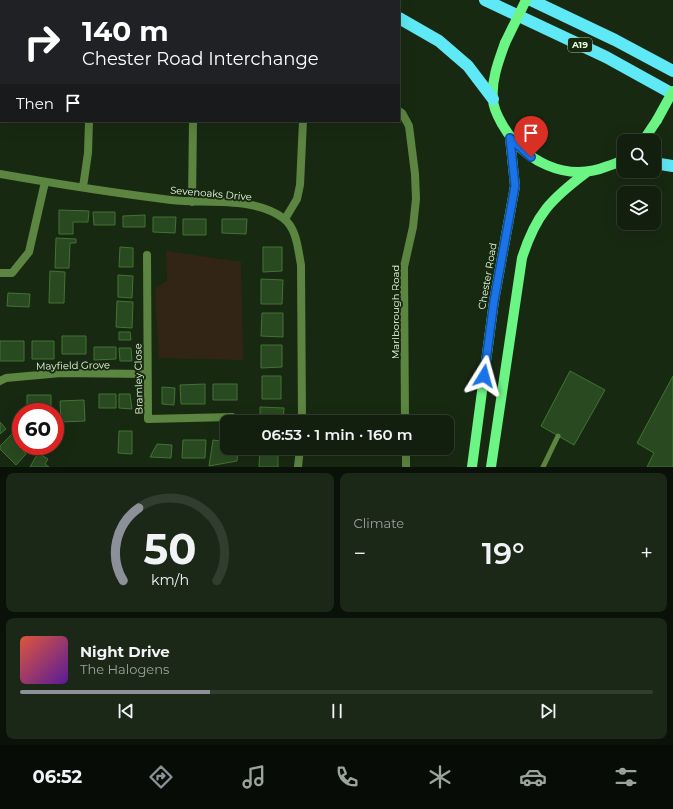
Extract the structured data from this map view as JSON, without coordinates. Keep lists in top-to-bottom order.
{
  "streets": {
    "highway": ["A19"],
    "main road": ["Chester Road"],
    "street": [
      "Sevenoaks Drive",
      "Marlborough Road",
      "Mayfield Grove",
      "Bramley Close"
    ]
  },
  "crossings": [
    ["Mayfield Grove", "Bramley Close"]
  ],
  "page": {
    "turn": ["140 m", "Chester Road Interchange"],
    "then": "Then",
    "limit": "60",
    "trip": "06:53 · 1 min · 160 m",
    "tile": "Climate",
    "heat": ["−", "19°", "+"],
    "song": ["Night Drive", "The Halogens"],
    "tabs": "06:52",
    "gauge": ["50", "km/h"]
  }
}
